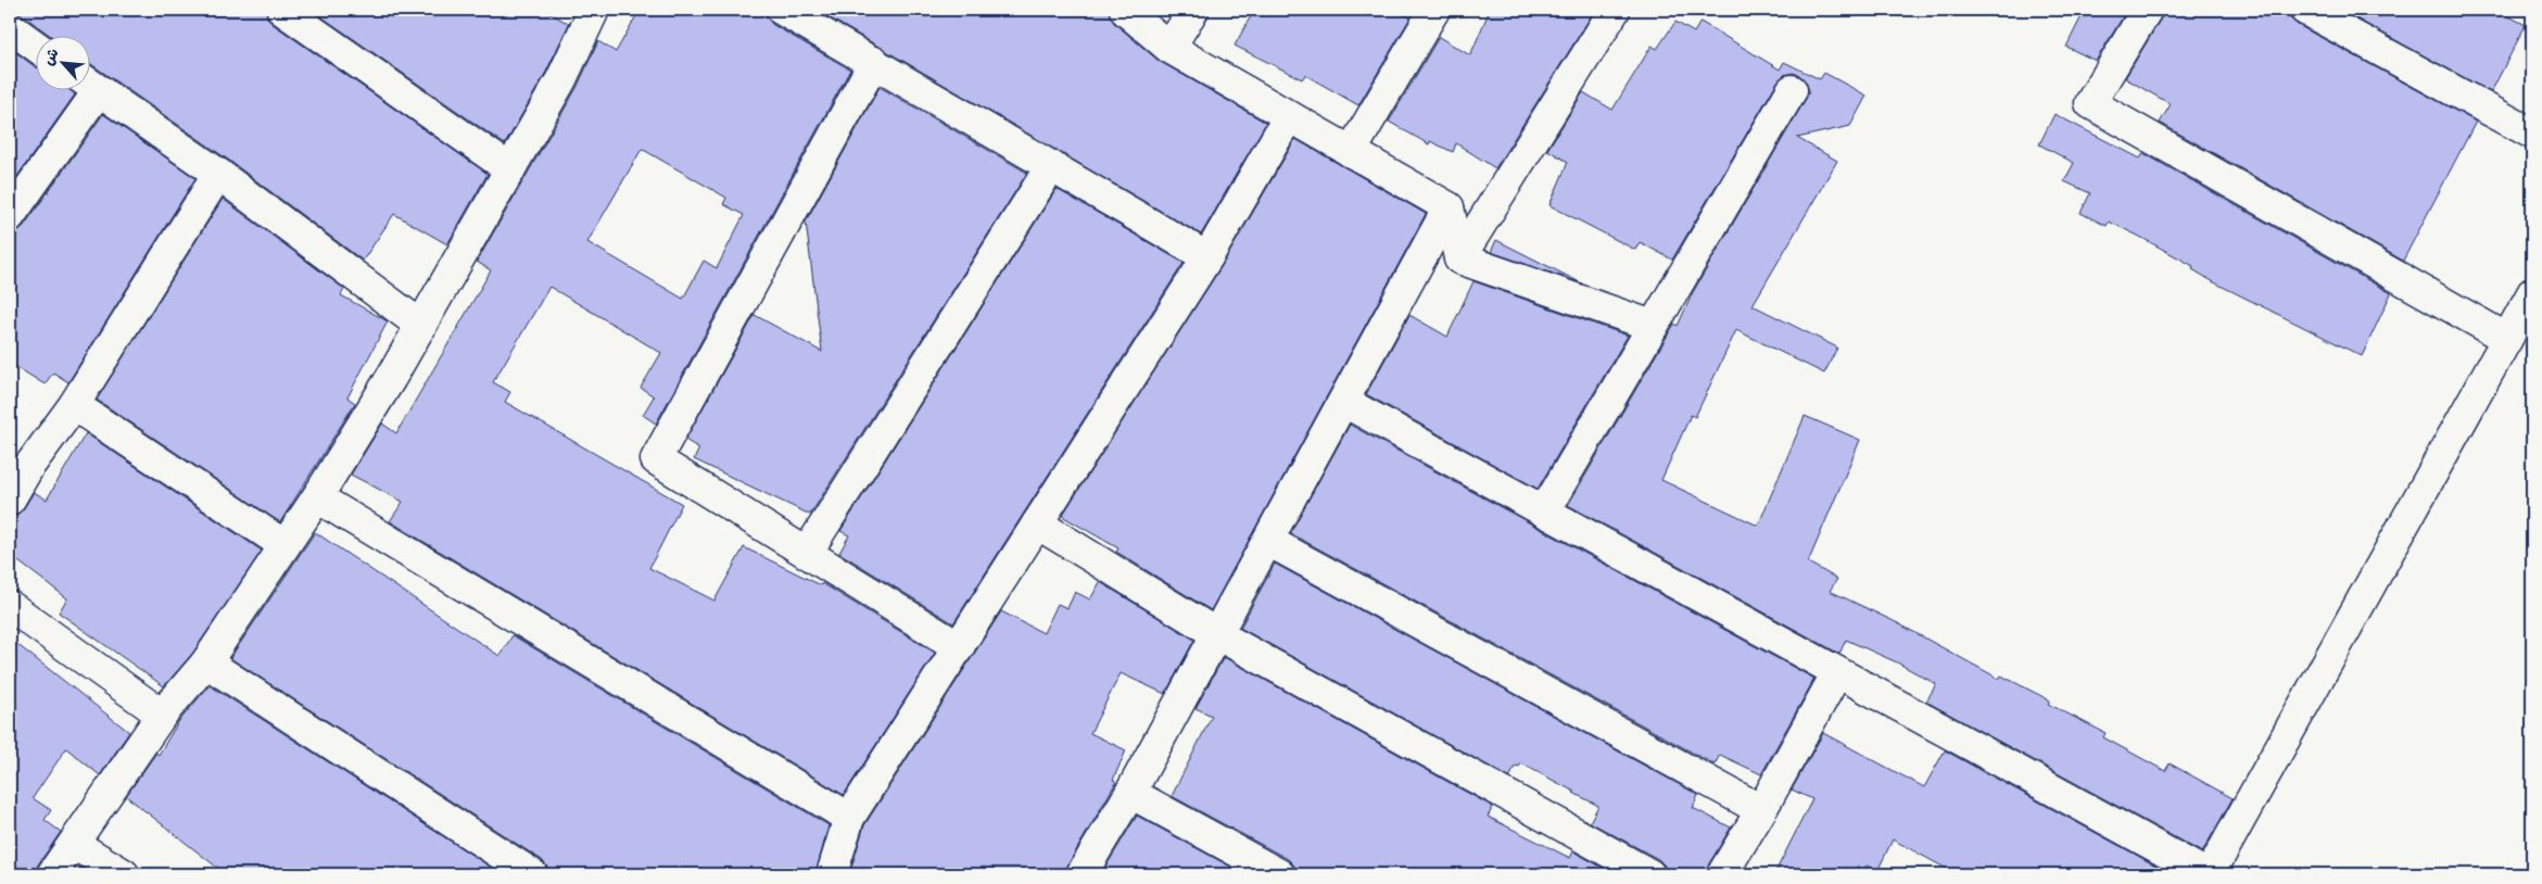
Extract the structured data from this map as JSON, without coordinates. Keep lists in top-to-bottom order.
{
  "north": "top left"
}
